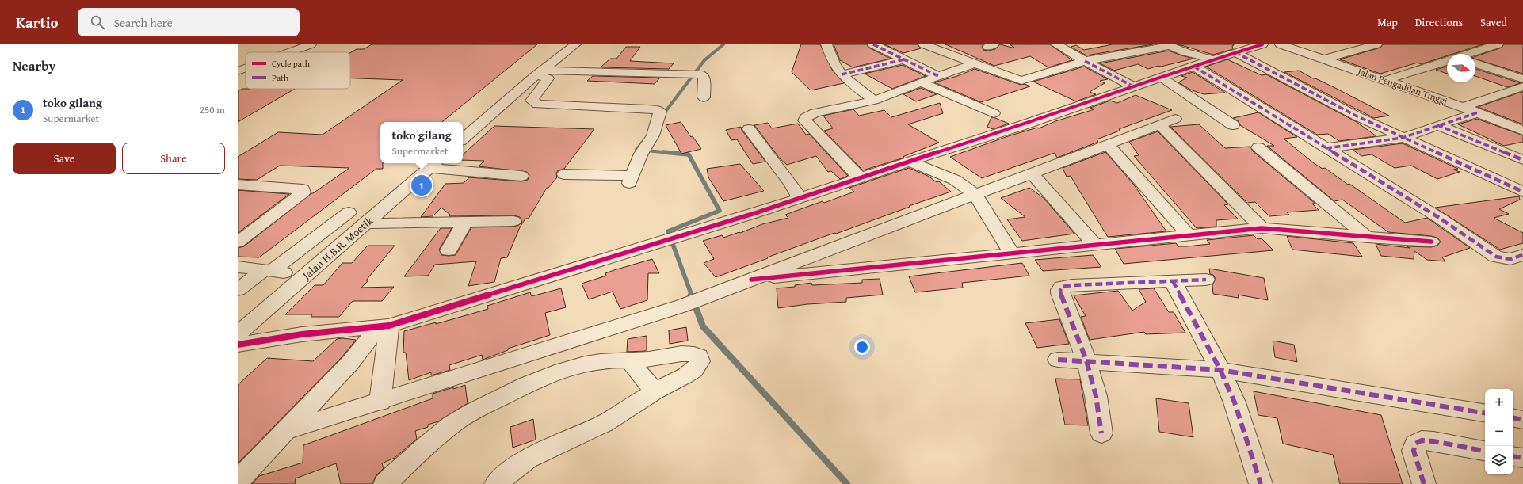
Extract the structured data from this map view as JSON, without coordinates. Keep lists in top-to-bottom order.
{
  "streets": {
    "street": ["Jalan Pengadilan Tinggi", "Jalan H.B.R. Moetik"]
  },
  "legend": ["Cycle path", "Path"],
  "north": "right",
  "page": {
    "header": "Kartio",
    "search": "Search here",
    "nav": ["Map", "Directions", "Saved"],
    "heading": "Nearby",
    "list": [
      {
        "mark": "1",
        "name": "toko gilang",
        "note": "Supermarket",
        "value": "250 m"
      }
    ],
    "popup": ["toko gilang", "Supermarket"],
    "buttons": ["Save", "Share"],
    "pins": "1",
    "map_buttons": ["+", "−"]
  }
}
